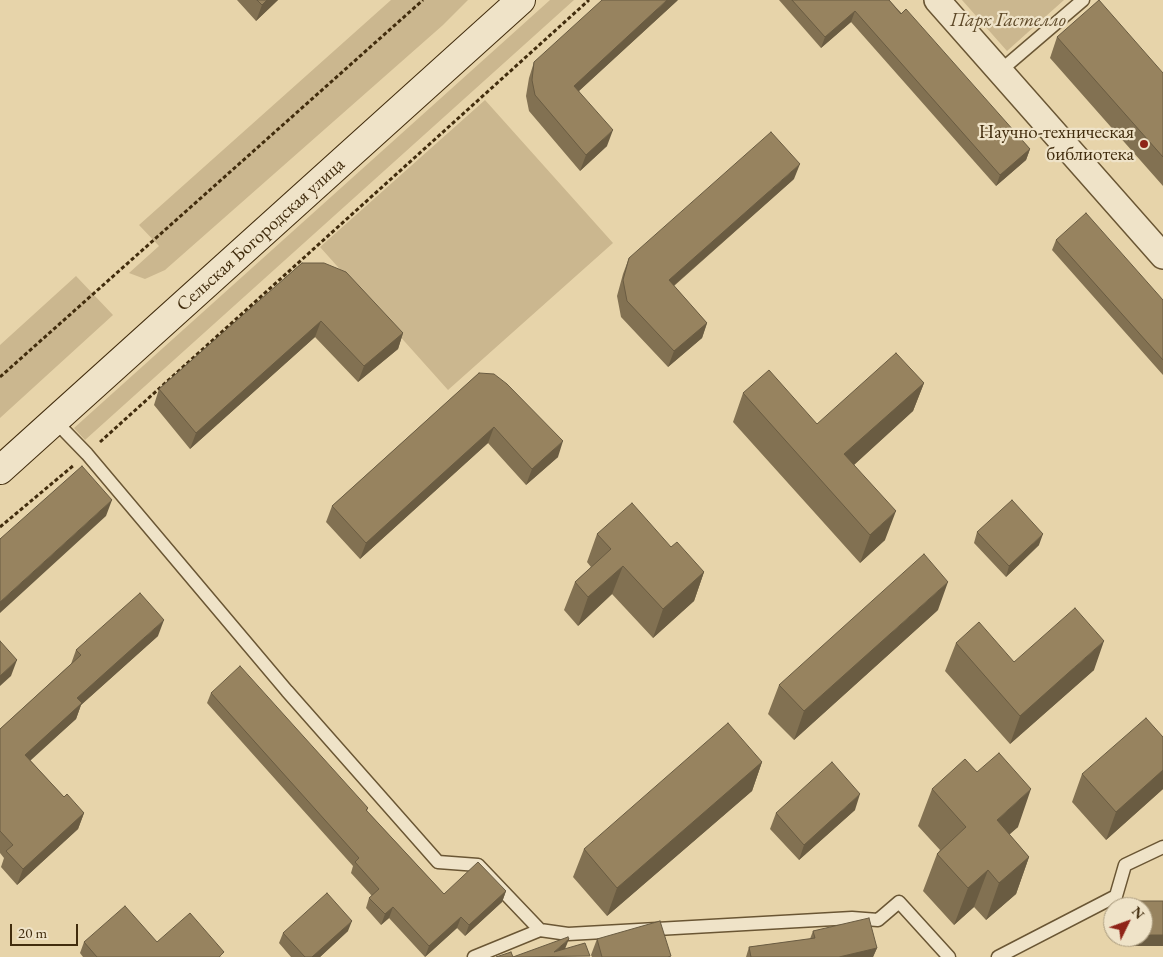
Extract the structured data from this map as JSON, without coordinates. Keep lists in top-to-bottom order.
{
  "streets": {
    "main road": ["Сельская Богородская улица"]
  },
  "parks": ["Парк Гастелло"],
  "places": ["Научно-техническая библиотека"],
  "scale_bar": "20 m",
  "north": "top right"
}
